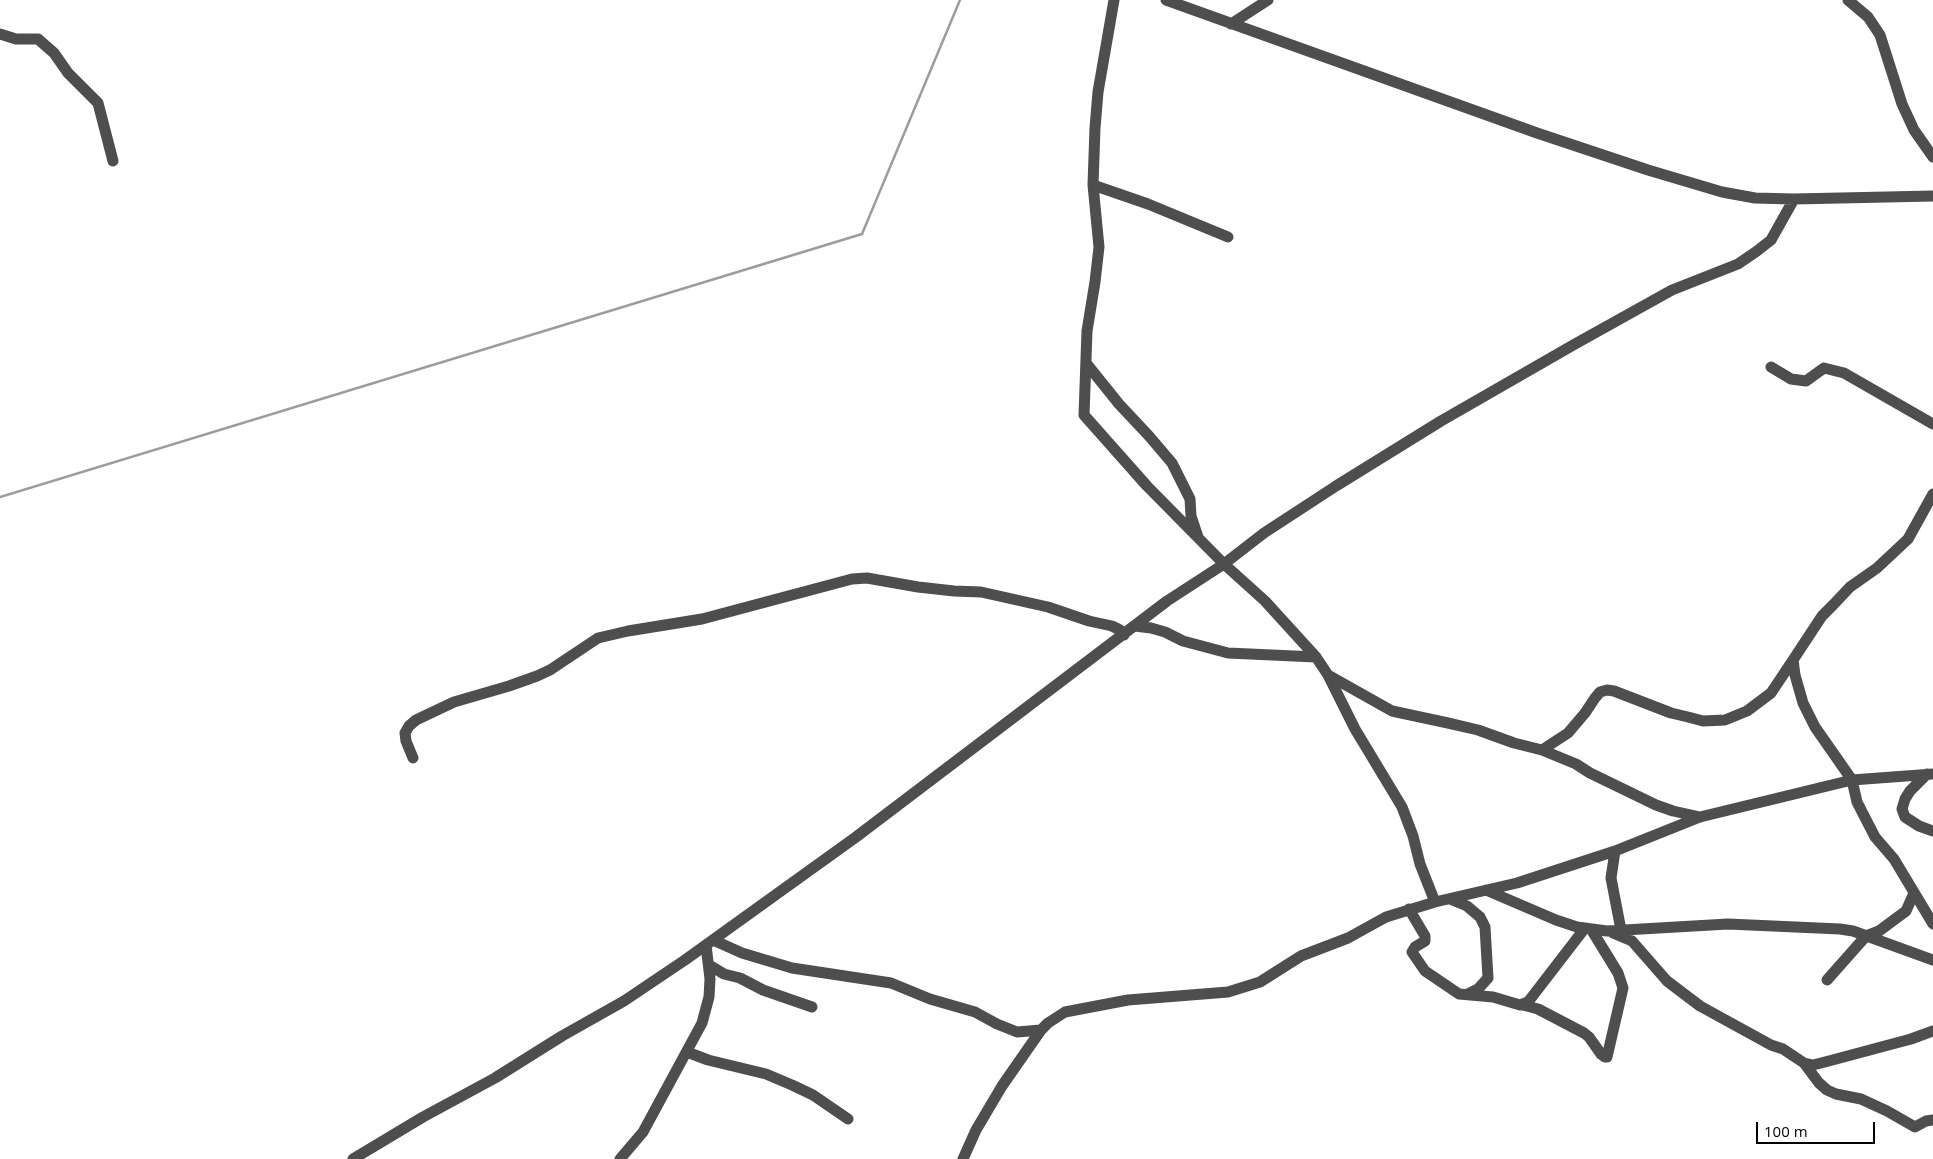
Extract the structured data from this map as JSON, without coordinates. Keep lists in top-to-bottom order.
{
  "scale_bar": "100 m"
}
